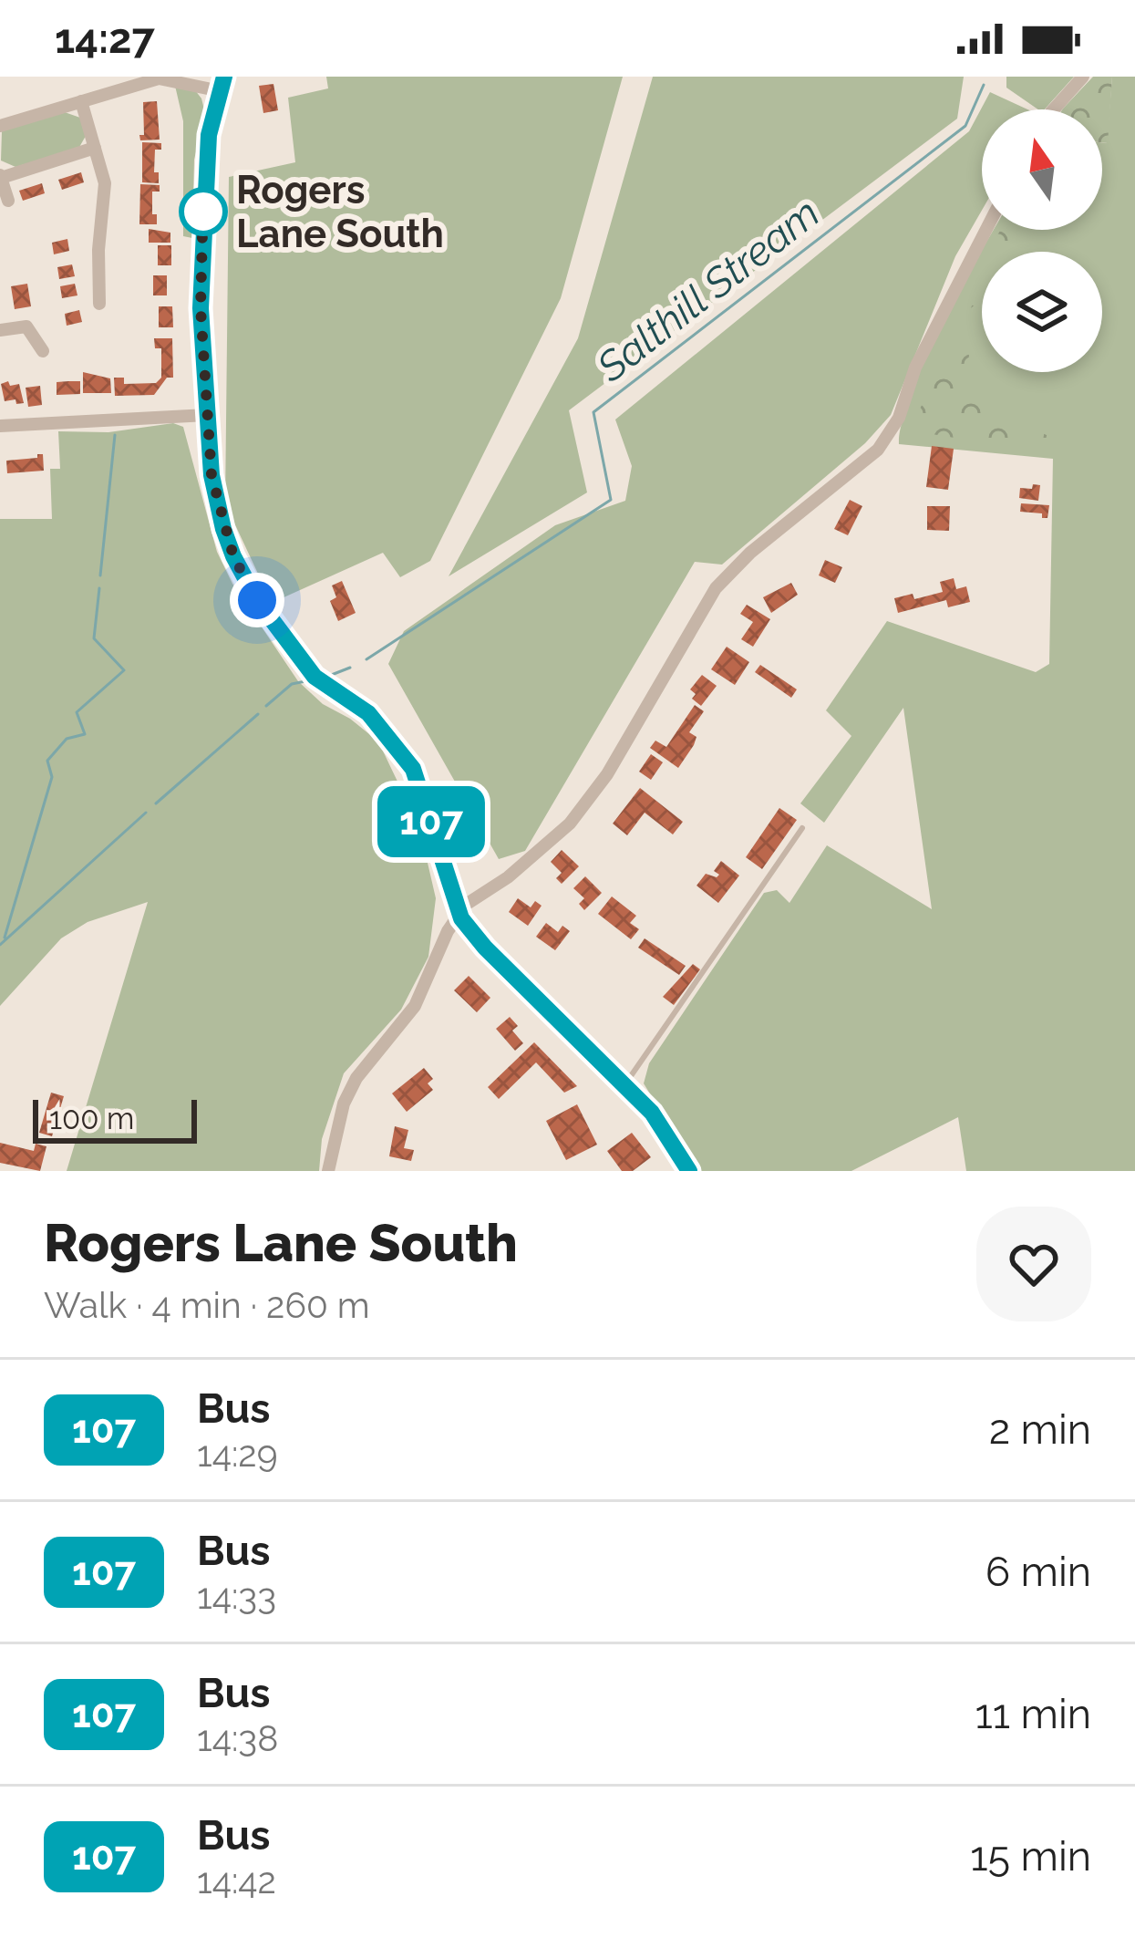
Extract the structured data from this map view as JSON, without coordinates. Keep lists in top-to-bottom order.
{
  "water": ["Salthill Stream"],
  "places": ["Rogers Lane South"],
  "lines": ["bus line 107"],
  "scale_bar": "100 m",
  "north": "top",
  "page": {
    "status": "14:27",
    "on_map": "107",
    "scale": "100 m",
    "heading": ["Rogers Lane South", "Walk · 4 min · 260 m"],
    "list": [
      {
        "mark": "107",
        "name": "Bus",
        "note": "14:29",
        "value": "2 min"
      },
      {
        "mark": "107",
        "name": "Bus",
        "note": "14:33",
        "value": "6 min"
      },
      {
        "mark": "107",
        "name": "Bus",
        "note": "14:38",
        "value": "11 min"
      },
      {
        "mark": "107",
        "name": "Bus",
        "note": "14:42",
        "value": "15 min"
      }
    ]
  }
}
